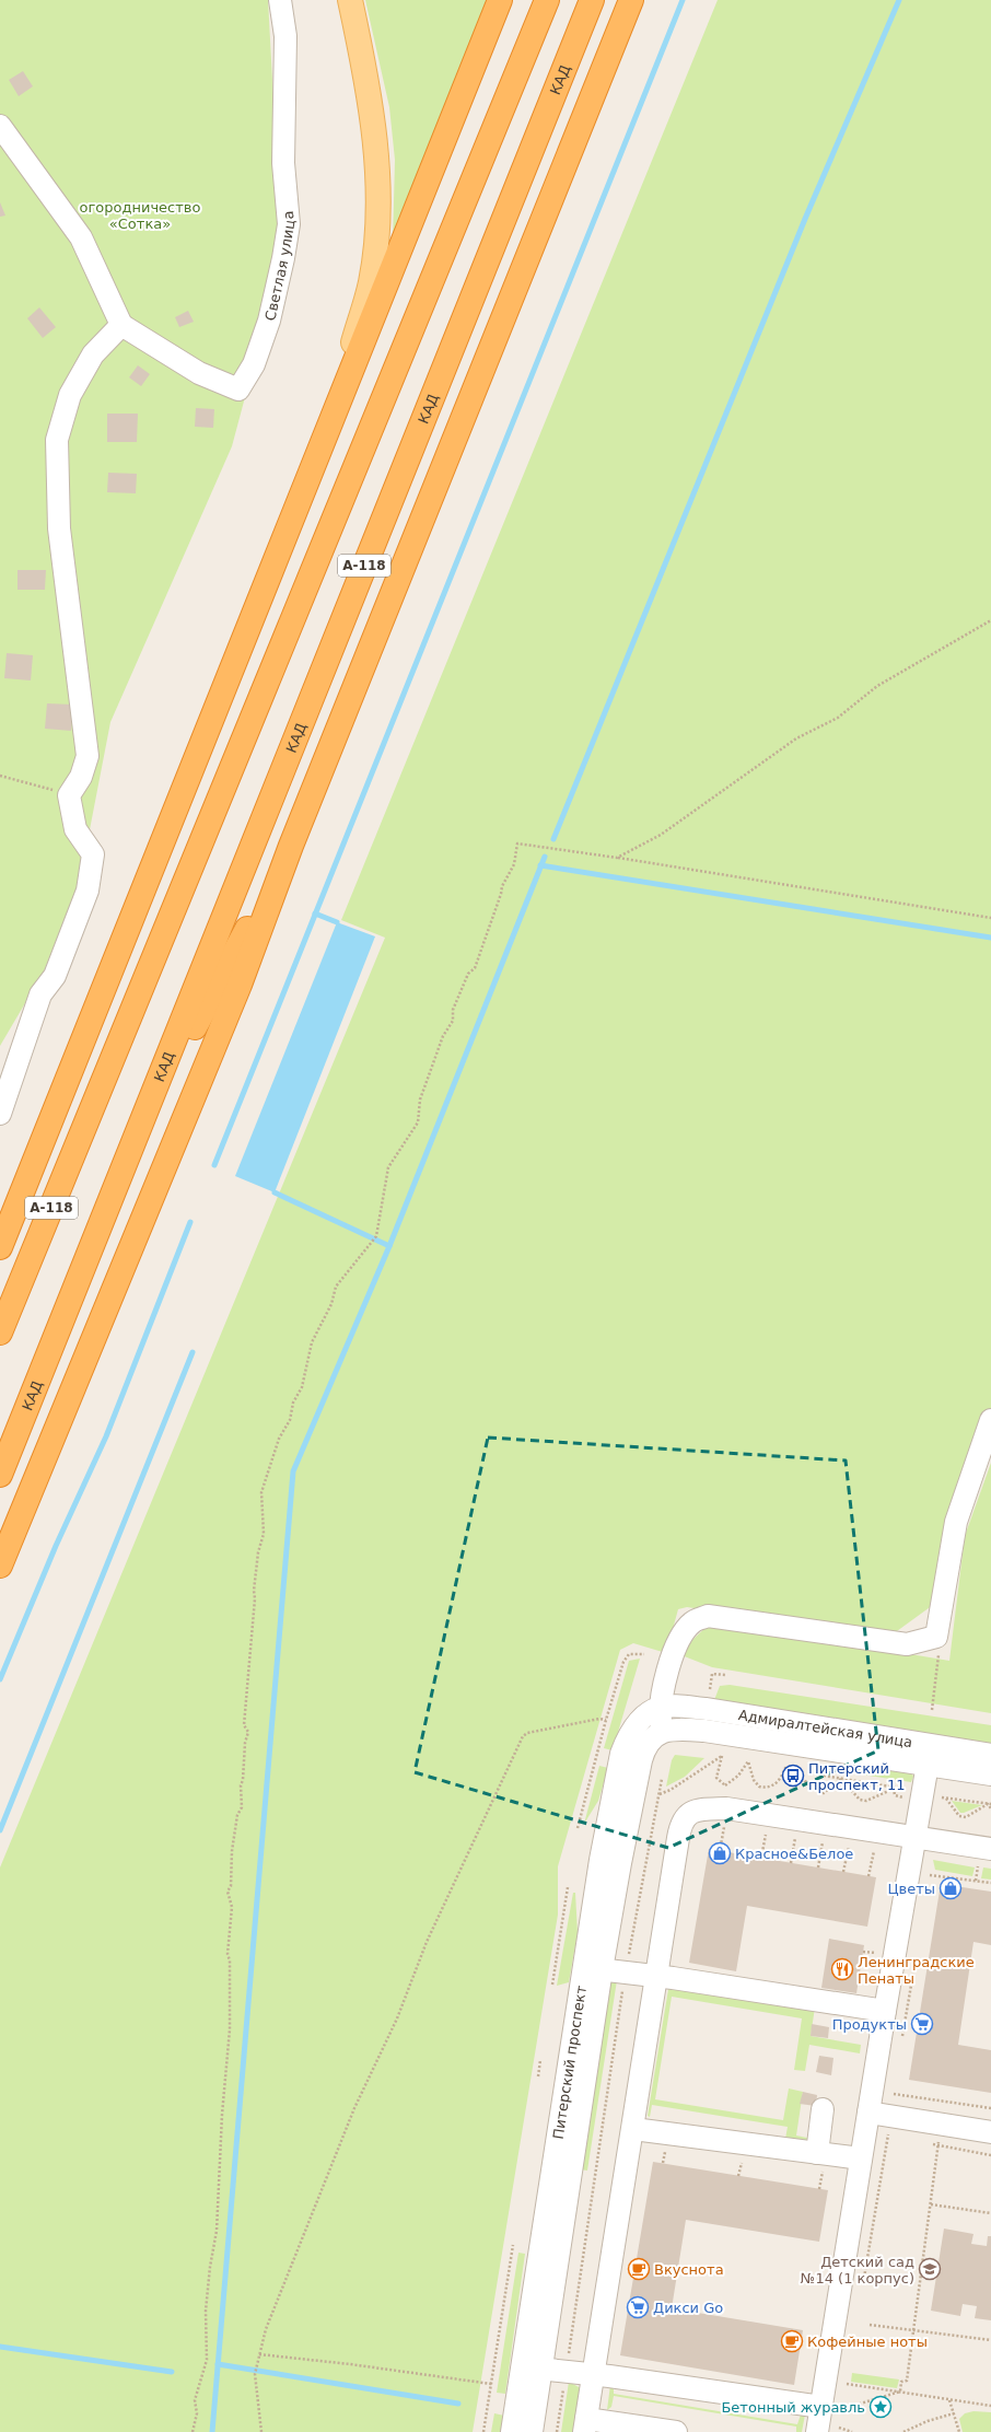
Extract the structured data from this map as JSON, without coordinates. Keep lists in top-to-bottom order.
{
  "streets": {
    "highway": ["КАД", "А-118"],
    "street": ["Светлая улица", "Адмиралтейская улица", "Питерский проспект"]
  },
  "crossings": [
    ["Адмиралтейская улица", "Питерский проспект"]
  ],
  "parks": ["огородничество «Сотка»"],
  "places": {
    "bus stop": ["Питерский проспект, 11"],
    "shop": ["Красное&Белое", "Цветы"],
    "restaurant": ["Ленинградские Пенаты"],
    "supermarket": ["Продукты", "Дикси Go"],
    "cafe": ["Вкуснота", "Кофейные ноты"],
    "school or university": ["Детский сад №14 (1 корпус)"],
    "place": ["Бетонный журавль"]
  }
}
